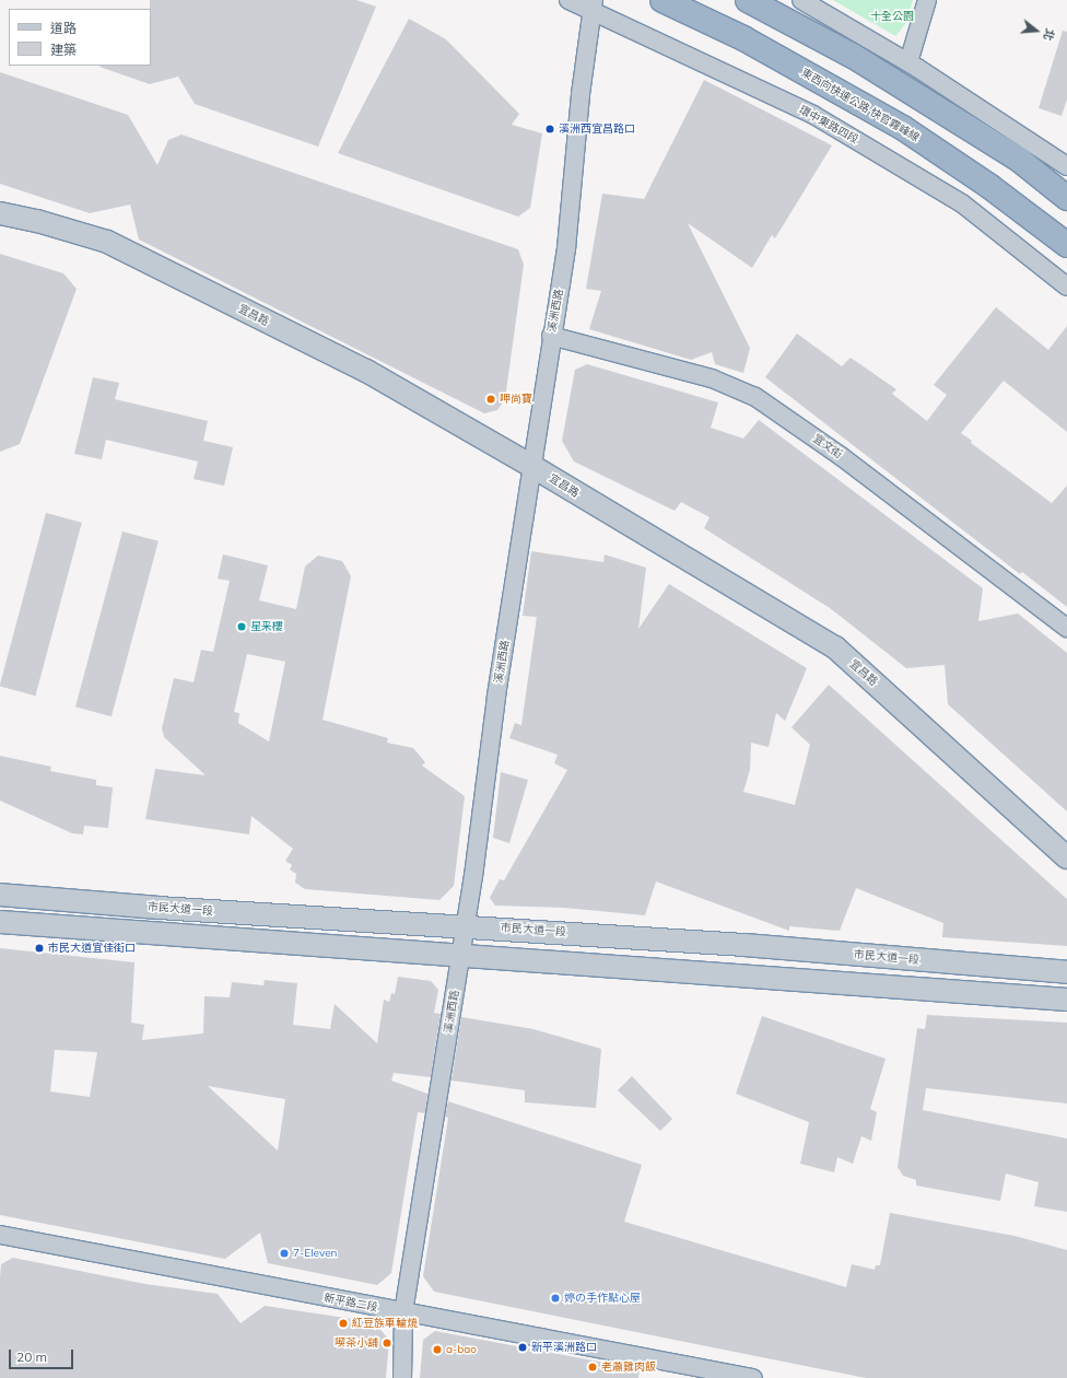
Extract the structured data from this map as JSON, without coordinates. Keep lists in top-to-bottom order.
{
  "streets": {
    "highway": ["東西向快速公路 快官霧峰線"],
    "street": [
      "環中東路四段",
      "溪洲西路",
      "宜昌路",
      "宜文街",
      "市民大道一段",
      "新平路二段"
    ]
  },
  "crossings": [
    ["環中東路四段", "溪洲西路"],
    ["溪洲西路", "宜昌路"],
    ["溪洲西路", "宜文街"],
    ["溪洲西路", "市民大道一段"],
    ["溪洲西路", "新平路二段"]
  ],
  "parks": ["十全公園"],
  "places": [
    "溪洲西宜昌路口",
    "呷尚寶",
    "星釆樓",
    "市民大道宜佳街口",
    "7-Eleven",
    "婷の手作點心屋",
    "紅豆族車輪燒",
    "喫茶小舖",
    "新平溪洲路口",
    "a-bao",
    "老蕭雞肉飯"
  ],
  "legend": ["道路", "建築"],
  "scale_bar": "20 m",
  "north": "right"
}
